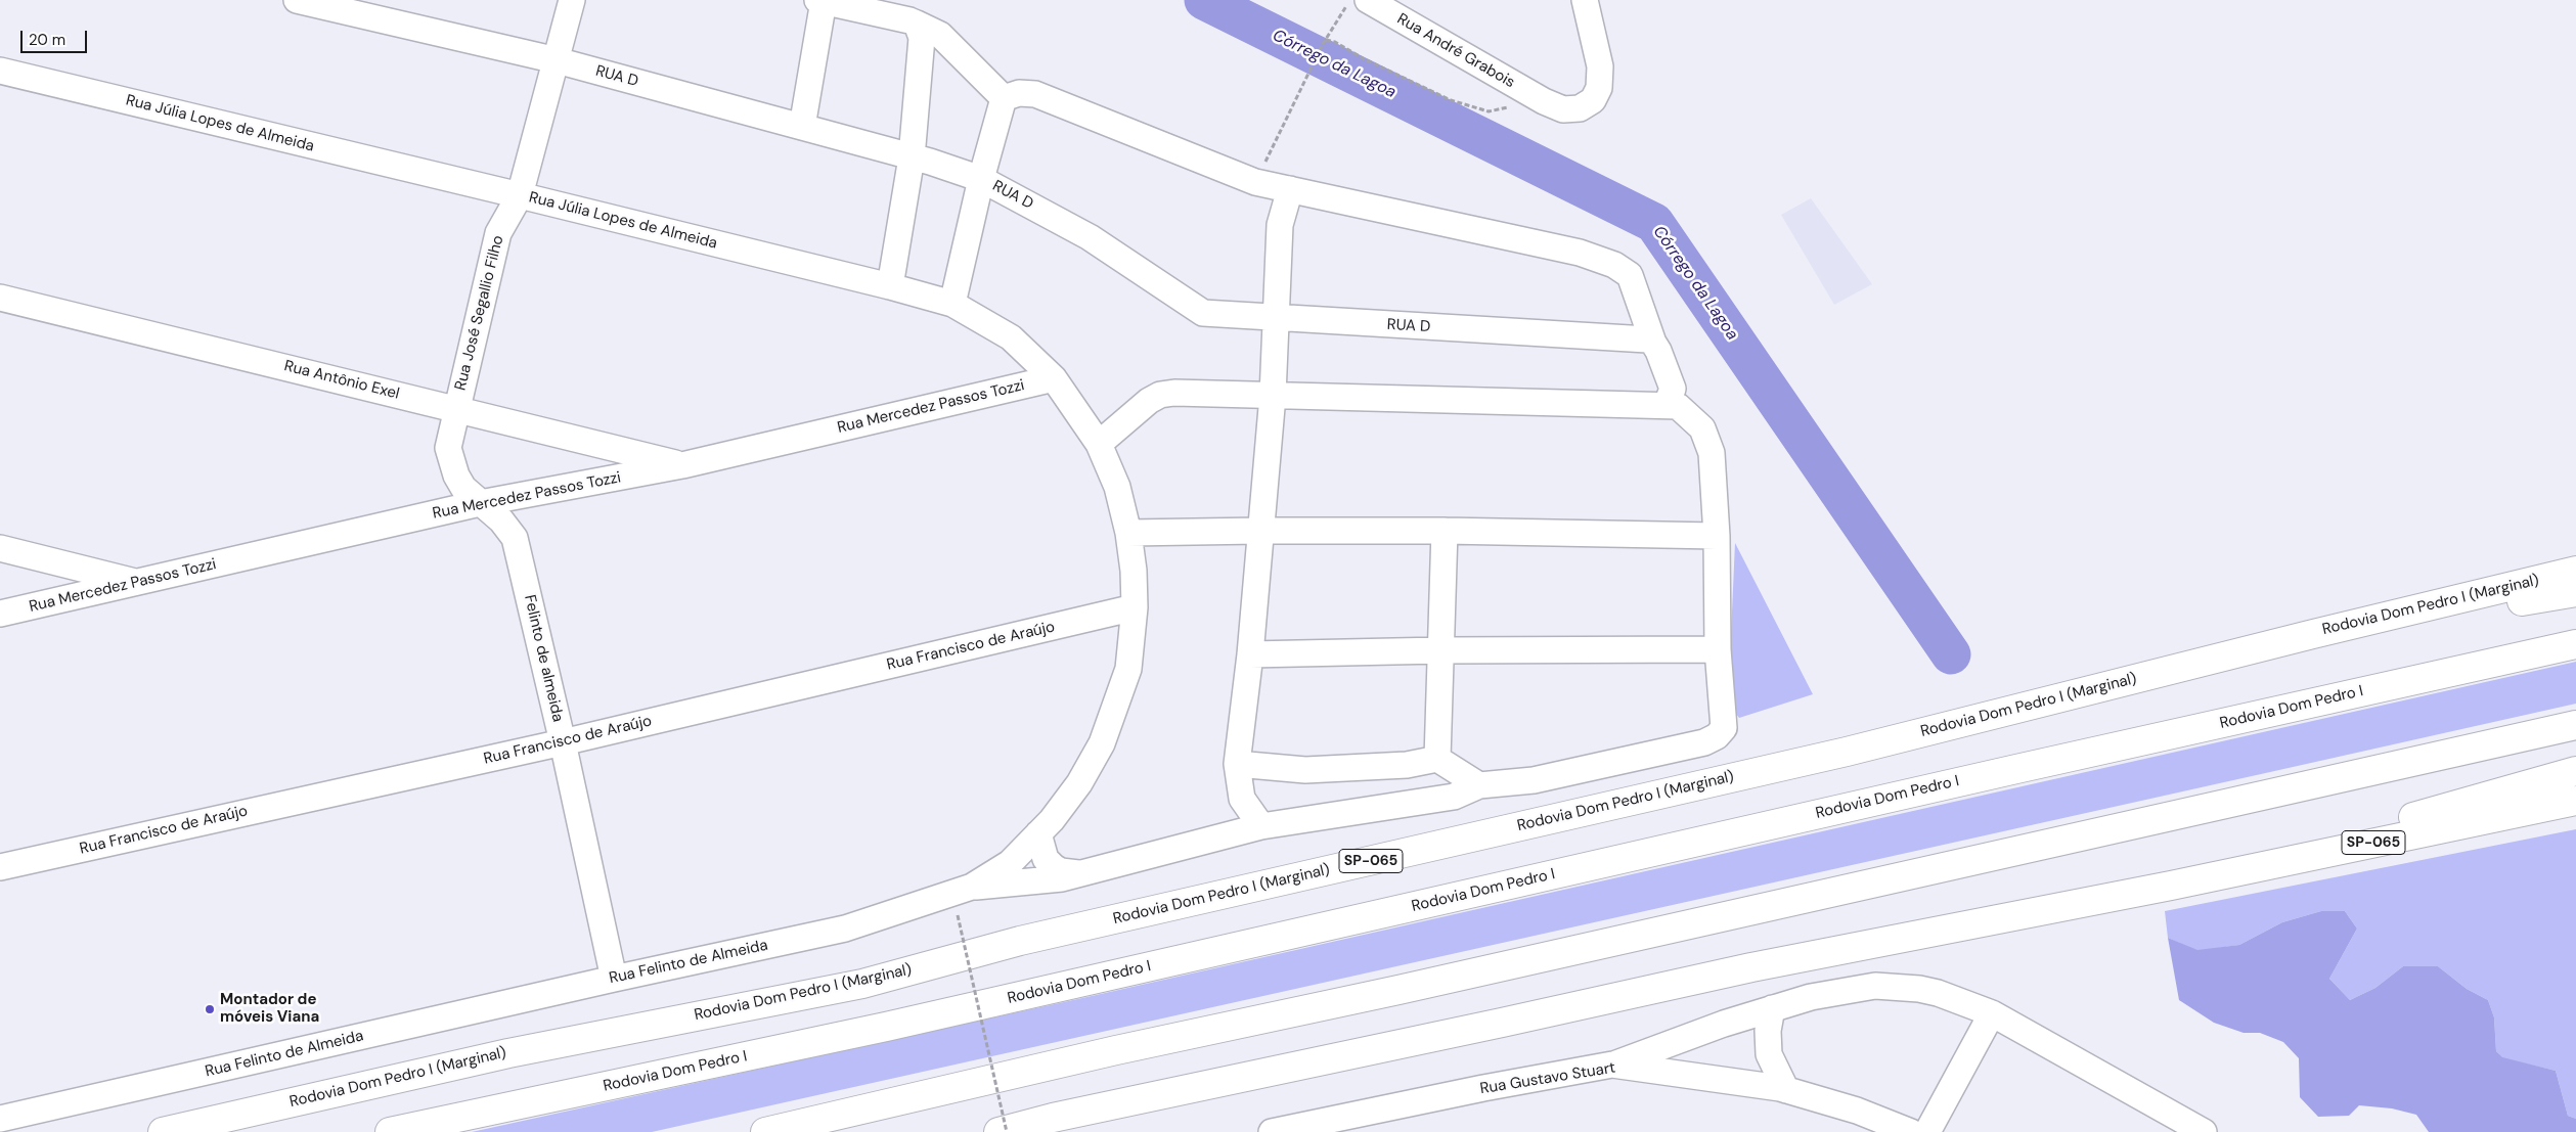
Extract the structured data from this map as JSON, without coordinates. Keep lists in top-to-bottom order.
{
  "streets": {
    "highway": ["Rodovia Dom Pedro I (Marginal)", "Rodovia Dom Pedro I", "SP-065"],
    "street": [
      "Rua André Grabois",
      "RUA D",
      "Rua Júlia Lopes de Almeida",
      "Rua José Segallio Filho",
      "Rua Antônio Exel",
      "Rua Mercedez Passos Tozzi",
      "Rua Francisco de Araújo",
      "Felinto de almeida",
      "Rua Felinto de Almeida",
      "Rua Gustavo Stuart"
    ]
  },
  "crossings": [
    ["RUA D", "Rua José Segallio Filho"],
    ["Rua Júlia Lopes de Almeida", "Rua José Segallio Filho"],
    ["Rua Júlia Lopes de Almeida", "Rua Mercedez Passos Tozzi"],
    ["Rua Júlia Lopes de Almeida", "Rua Felinto de Almeida"],
    ["Rua José Segallio Filho", "Rua Antônio Exel"],
    ["Rua José Segallio Filho", "Rua Mercedez Passos Tozzi"],
    ["Rua José Segallio Filho", "Felinto de almeida"],
    ["Rua Antônio Exel", "Rua Mercedez Passos Tozzi"],
    ["Rua Mercedez Passos Tozzi", "Felinto de almeida"],
    ["Rua Francisco de Araújo", "Felinto de almeida"],
    ["Rua Francisco de Araújo", "Rua Felinto de Almeida"],
    ["Felinto de almeida", "Rua Felinto de Almeida"]
  ],
  "water": ["Córrego da Lagoa"],
  "places": ["Montador de móveis Viana"],
  "scale_bar": "20 m"
}
